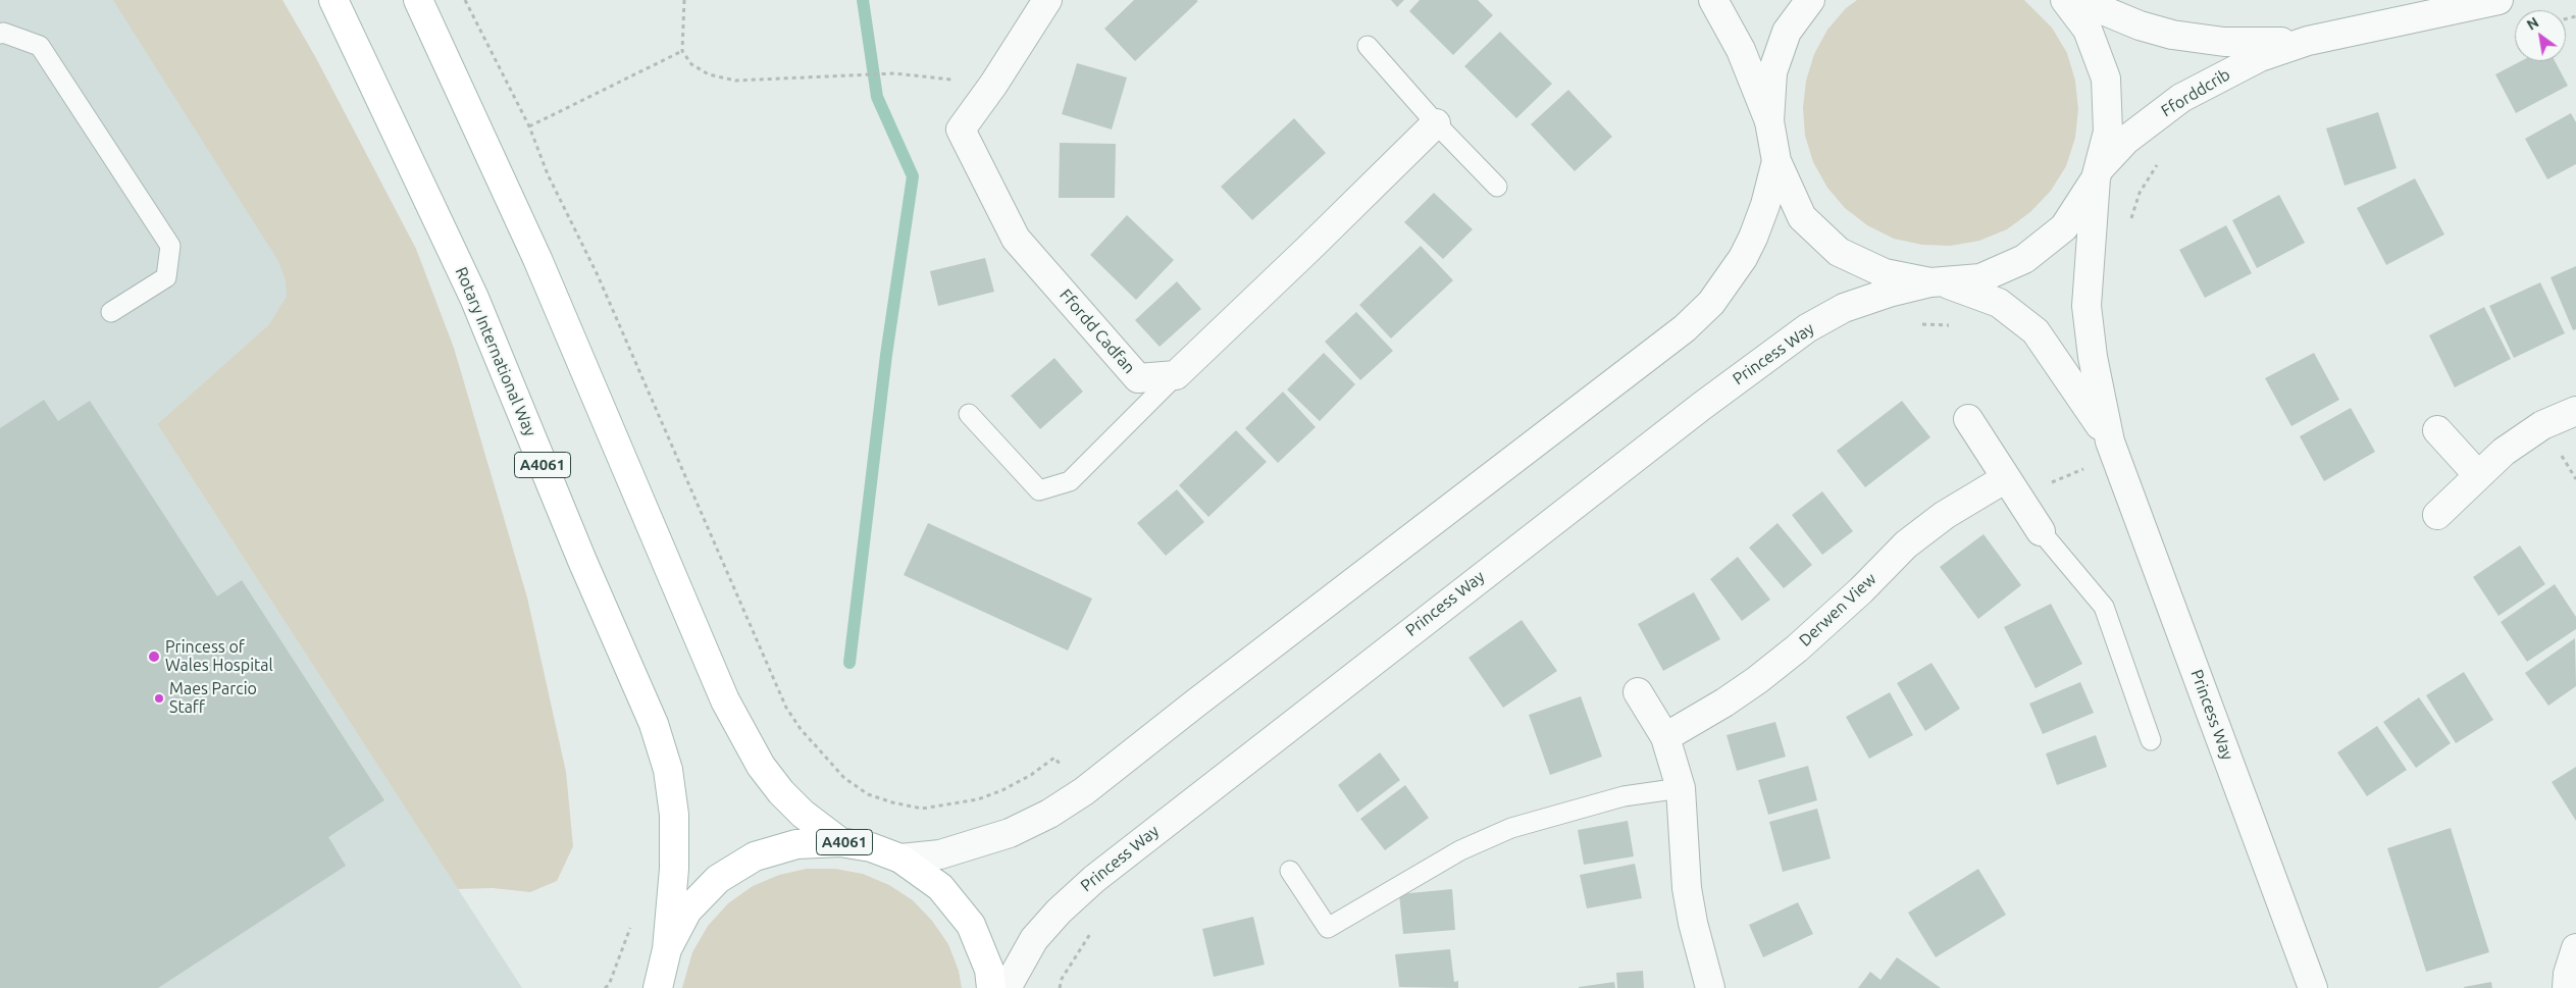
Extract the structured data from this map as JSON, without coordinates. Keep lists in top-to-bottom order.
{
  "streets": {
    "main road": ["Rotary International Way", "A4061"],
    "street": [
      "Fforddcrib",
      "Ffordd Cadfan",
      "Princess Way",
      "Derwen View"
    ]
  },
  "crossings": [
    ["Fforddcrib", "Princess Way"],
    ["Rotary International Way", "A4061"],
    ["Princess Way", "A4061"]
  ],
  "places": ["Princess of Wales Hospital", "Maes Parcio Staff"],
  "north": "top left"
}
